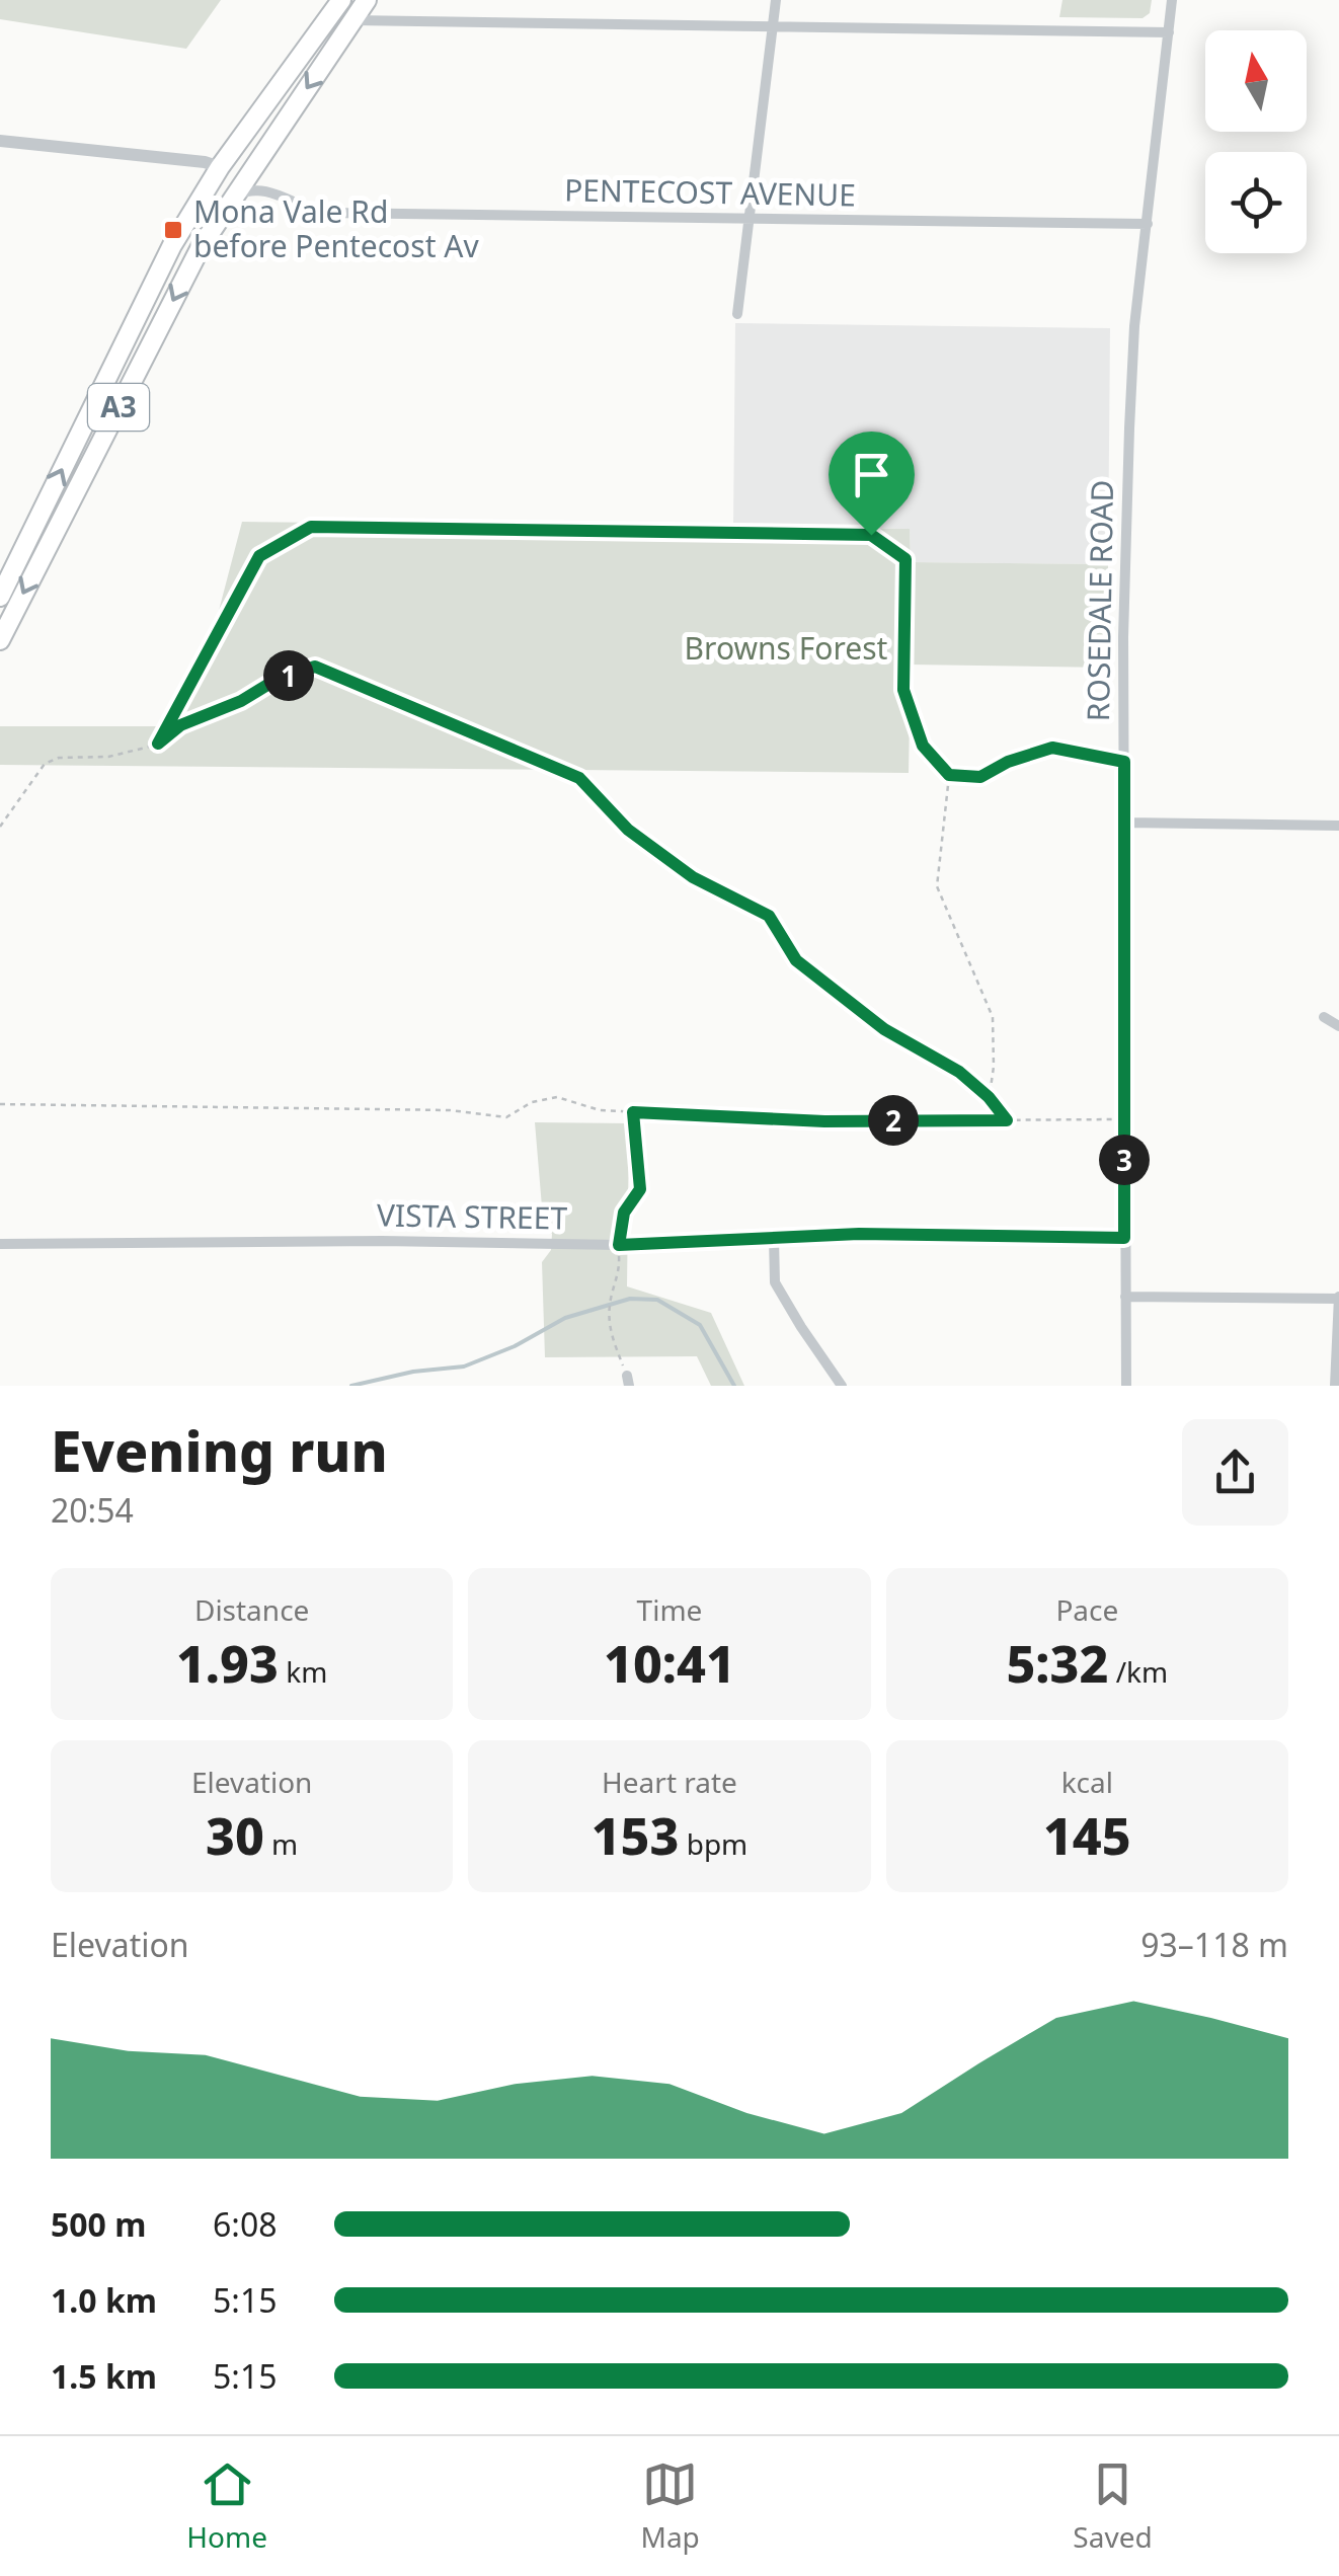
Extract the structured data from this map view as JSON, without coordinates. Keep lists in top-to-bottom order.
{
  "streets": {
    "highway": ["A3"],
    "street": ["PENTECOST AVENUE", "ROSEDALE ROAD", "VISTA STREET"]
  },
  "crossings": [
    ["PENTECOST AVENUE", "A3"],
    ["PENTECOST AVENUE", "ROSEDALE ROAD"],
    ["ROSEDALE ROAD", "VISTA STREET"]
  ],
  "parks": ["Browns Forest"],
  "places": {
    "transit": ["Mona Vale Rd before Pentecost Av"]
  },
  "north": "top",
  "page": {
    "pins": ["1", "2", "3"],
    "heading": ["Evening run", "20:54"],
    "stats": [
      ["Distance", "1.93 km"],
      ["Time", "10:41"],
      ["Pace", "5:32 /km"],
      ["Elevation", "30 m"],
      ["Heart rate", "153 bpm"],
      ["kcal", "145"]
    ],
    "chart": ["Elevation", "93–118 m"],
    "list": [
      {
        "name": "500 m",
        "note": "6:08"
      },
      {
        "name": "1.0 km",
        "note": "5:15"
      },
      {
        "name": "1.5 km",
        "note": "5:15"
      }
    ],
    "tabs": ["Home", "Map", "Saved"]
  }
}
